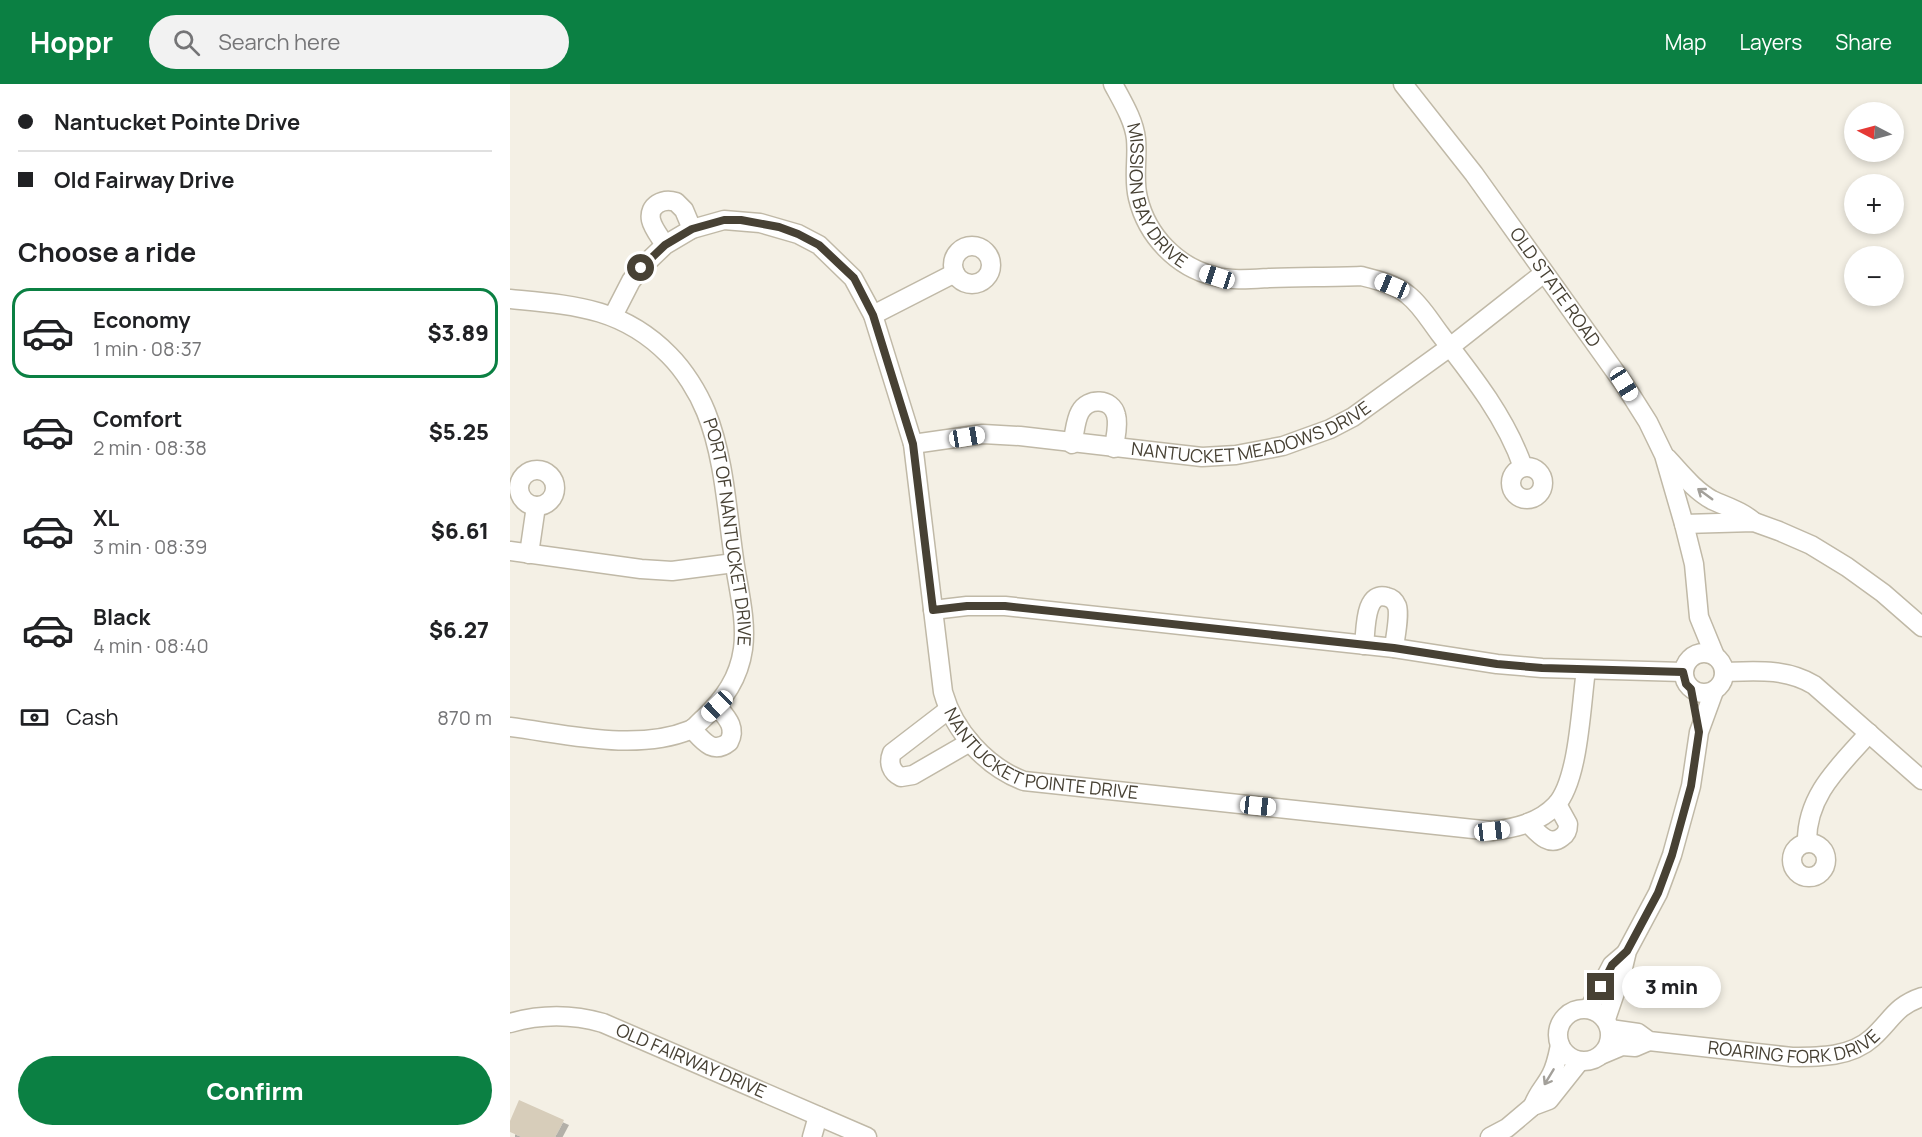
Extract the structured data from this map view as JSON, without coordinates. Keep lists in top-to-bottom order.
{
  "streets": {
    "street": [
      "MISSION BAY DRIVE",
      "OLD STATE ROAD",
      "NANTUCKET MEADOWS DRIVE",
      "PORT OF NANTUCKET DRIVE",
      "NANTUCKET POINTE DRIVE",
      "ROARING FORK DRIVE",
      "OLD FAIRWAY DRIVE"
    ]
  },
  "crossings": [
    ["MISSION BAY DRIVE", "NANTUCKET MEADOWS DRIVE"],
    ["OLD STATE ROAD", "NANTUCKET MEADOWS DRIVE"],
    ["NANTUCKET MEADOWS DRIVE", "NANTUCKET POINTE DRIVE"],
    ["PORT OF NANTUCKET DRIVE", "NANTUCKET POINTE DRIVE"]
  ],
  "north": "left",
  "page": {
    "header": "Hoppr",
    "search": "Search here",
    "nav": ["Map", "Layers", "Share"],
    "banner": ["Nantucket Pointe Drive", "Old Fairway Drive"],
    "map_buttons": ["+", "−"],
    "heading": "Choose a ride",
    "list": [
      {
        "name": "Economy",
        "note": "1 min · 08:37",
        "value": "$3.89"
      },
      {
        "name": "Comfort",
        "note": "2 min · 08:38",
        "value": "$5.25"
      },
      {
        "name": "XL",
        "note": "3 min · 08:39",
        "value": "$6.61"
      },
      {
        "name": "Black",
        "note": "4 min · 08:40",
        "value": "$6.27"
      }
    ],
    "pay": ["Cash", "870 m"],
    "bubble": "3 min",
    "buttons": "Confirm"
  }
}
